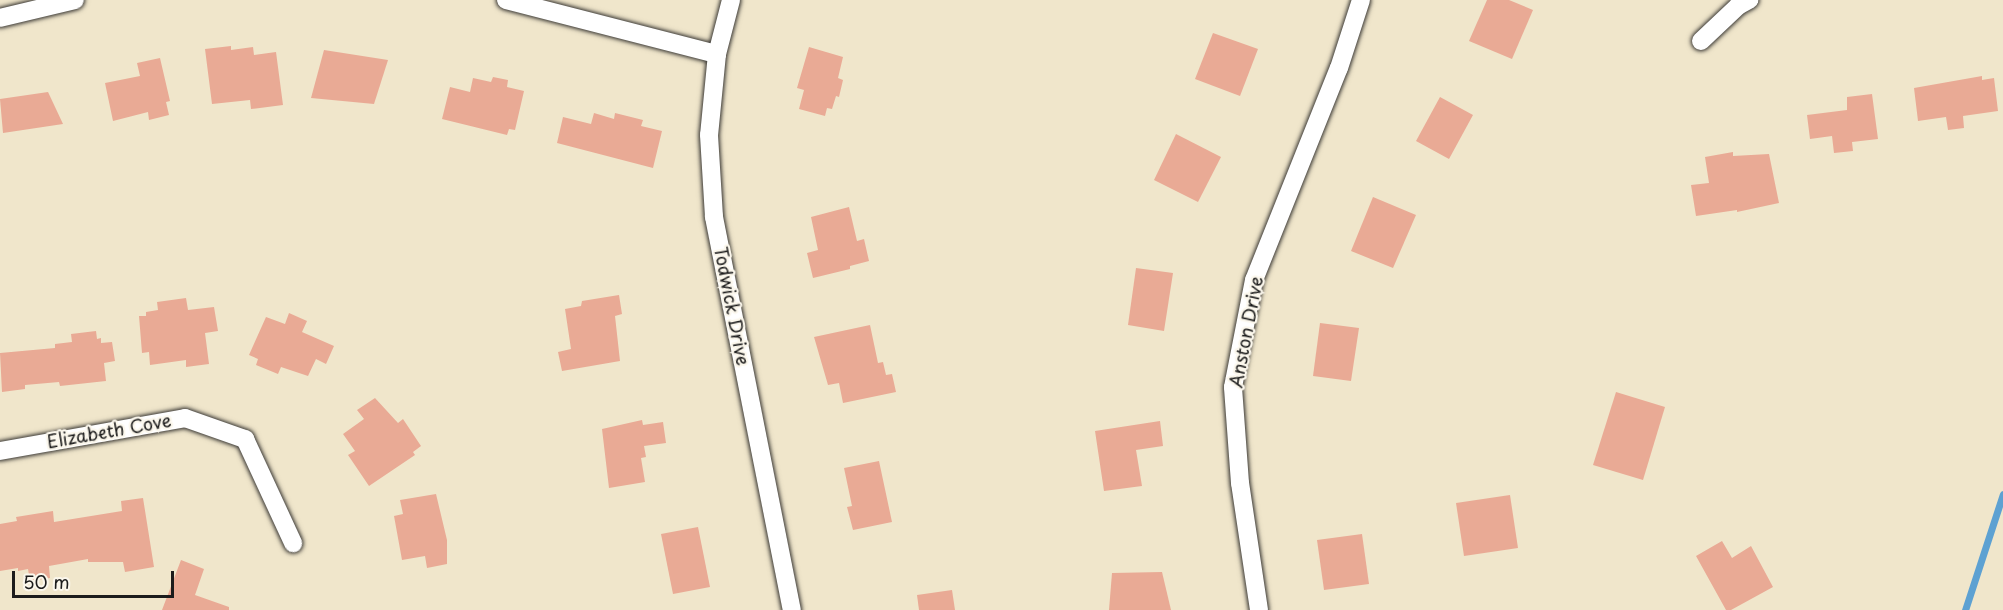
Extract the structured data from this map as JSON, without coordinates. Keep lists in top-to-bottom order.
{
  "streets": {
    "street": ["Todwick Drive", "Anston Drive", "Elizabeth Cove"]
  },
  "scale_bar": "50 m"
}
